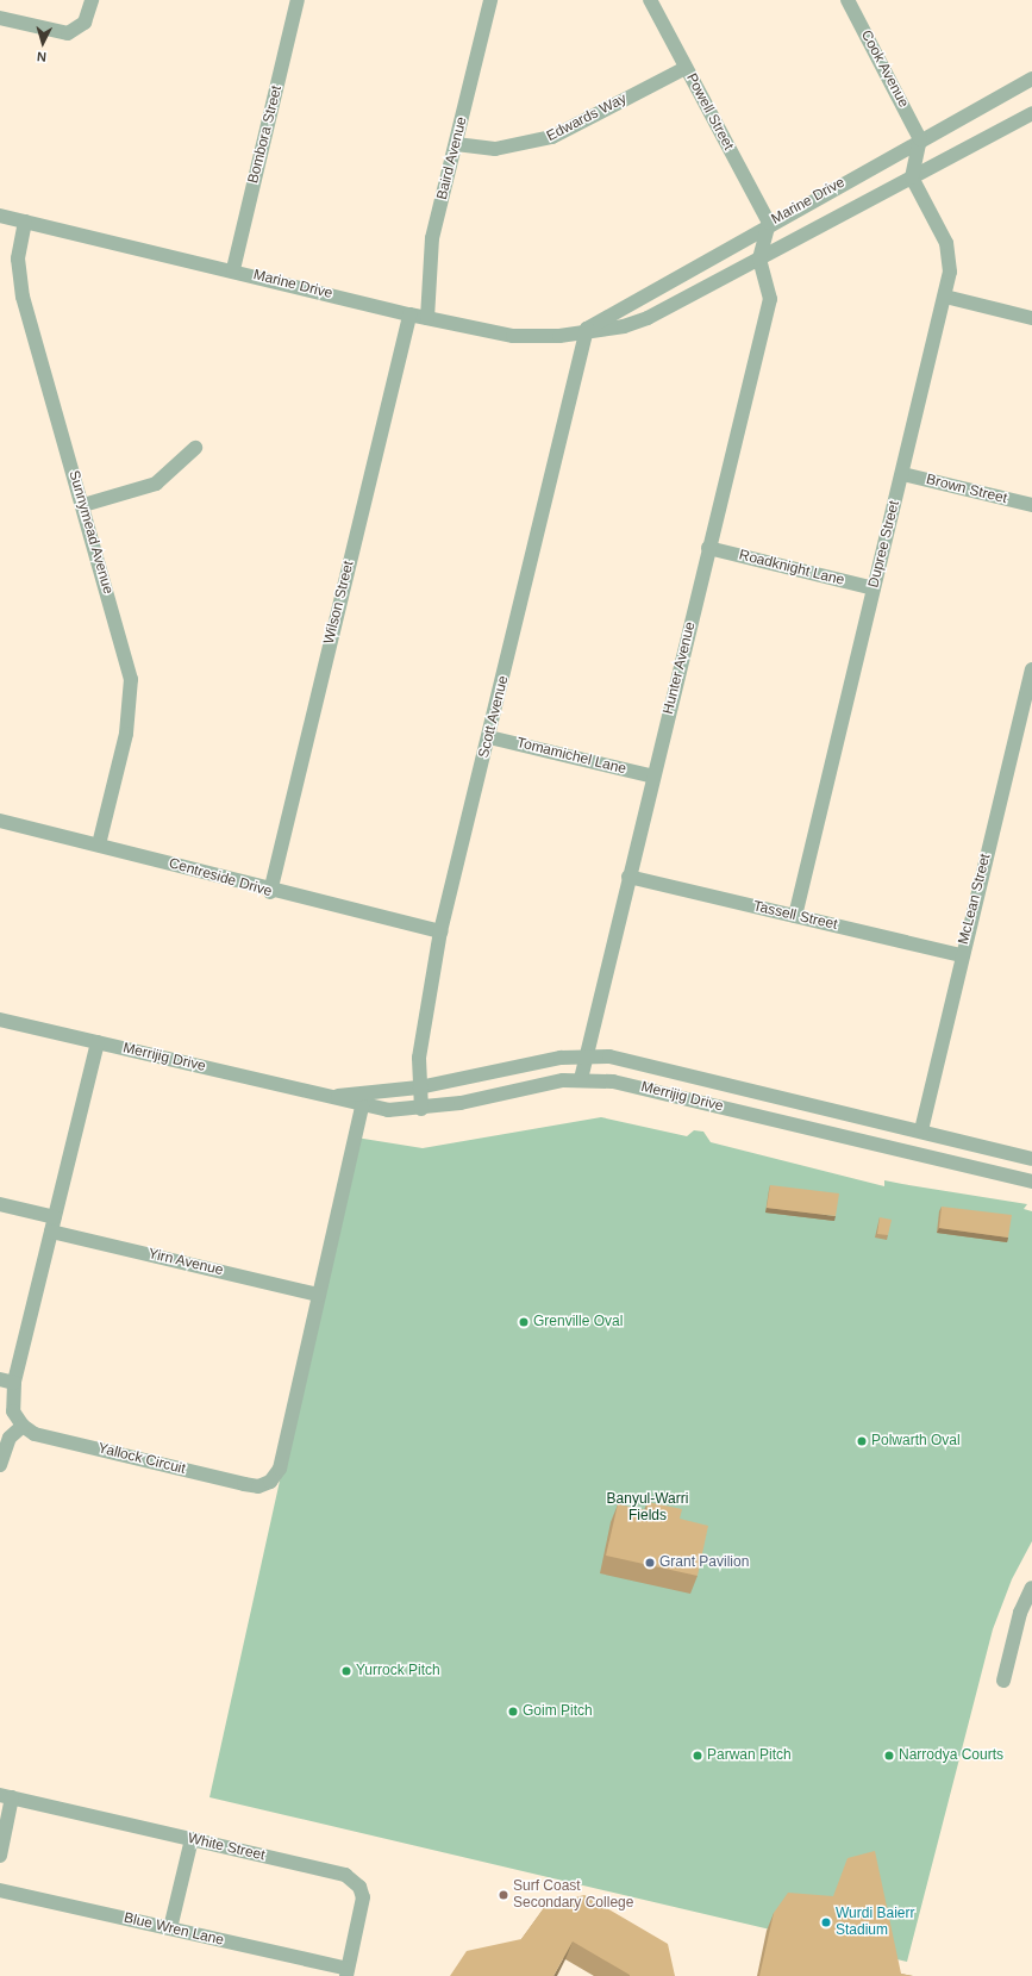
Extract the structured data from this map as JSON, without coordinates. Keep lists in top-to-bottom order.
{
  "streets": {
    "street": [
      "Cook Avenue",
      "Powell Street",
      "Edwards Way",
      "Bombora Street",
      "Baird Avenue",
      "Marine Drive",
      "Brown Street",
      "Sunnymead Avenue",
      "Dupree Street",
      "Roadknight Lane",
      "Wilson Street",
      "Hunter Avenue",
      "Scott Avenue",
      "Tomamichel Lane",
      "Centreside Drive",
      "McLean Street",
      "Tassell Street",
      "Merrijig Drive",
      "Yirn Avenue",
      "Yallock Circuit",
      "White Street",
      "Blue Wren Lane"
    ]
  },
  "crossings": [
    ["Cook Avenue", "Marine Drive"],
    ["Powell Street", "Edwards Way"],
    ["Powell Street", "Marine Drive"],
    ["Edwards Way", "Baird Avenue"],
    ["Bombora Street", "Marine Drive"],
    ["Baird Avenue", "Marine Drive"],
    ["Marine Drive", "Sunnymead Avenue"],
    ["Marine Drive", "Dupree Street"],
    ["Marine Drive", "Wilson Street"],
    ["Marine Drive", "Hunter Avenue"],
    ["Marine Drive", "Scott Avenue"],
    ["Brown Street", "Dupree Street"],
    ["Sunnymead Avenue", "Centreside Drive"],
    ["Dupree Street", "Roadknight Lane"],
    ["Dupree Street", "Tassell Street"],
    ["Roadknight Lane", "Hunter Avenue"],
    ["Wilson Street", "Centreside Drive"],
    ["Hunter Avenue", "Tomamichel Lane"],
    ["Hunter Avenue", "Tassell Street"],
    ["Hunter Avenue", "Merrijig Drive"],
    ["Scott Avenue", "Tomamichel Lane"],
    ["Scott Avenue", "Centreside Drive"],
    ["Scott Avenue", "Merrijig Drive"],
    ["McLean Street", "Tassell Street"],
    ["McLean Street", "Merrijig Drive"],
    ["Merrijig Drive", "Yallock Circuit"],
    ["Yirn Avenue", "Yallock Circuit"],
    ["White Street", "Blue Wren Lane"]
  ],
  "parks": ["Banyul-Warri Fields"],
  "places": [
    "Grenville Oval",
    "Polwarth Oval",
    "Grant Pavilion",
    "Yurrock Pitch",
    "Goim Pitch",
    "Parwan Pitch",
    "Narrodya Courts",
    "Surf Coast Secondary College",
    "Wurdi Baierr Stadium"
  ],
  "north": "bottom"
}
